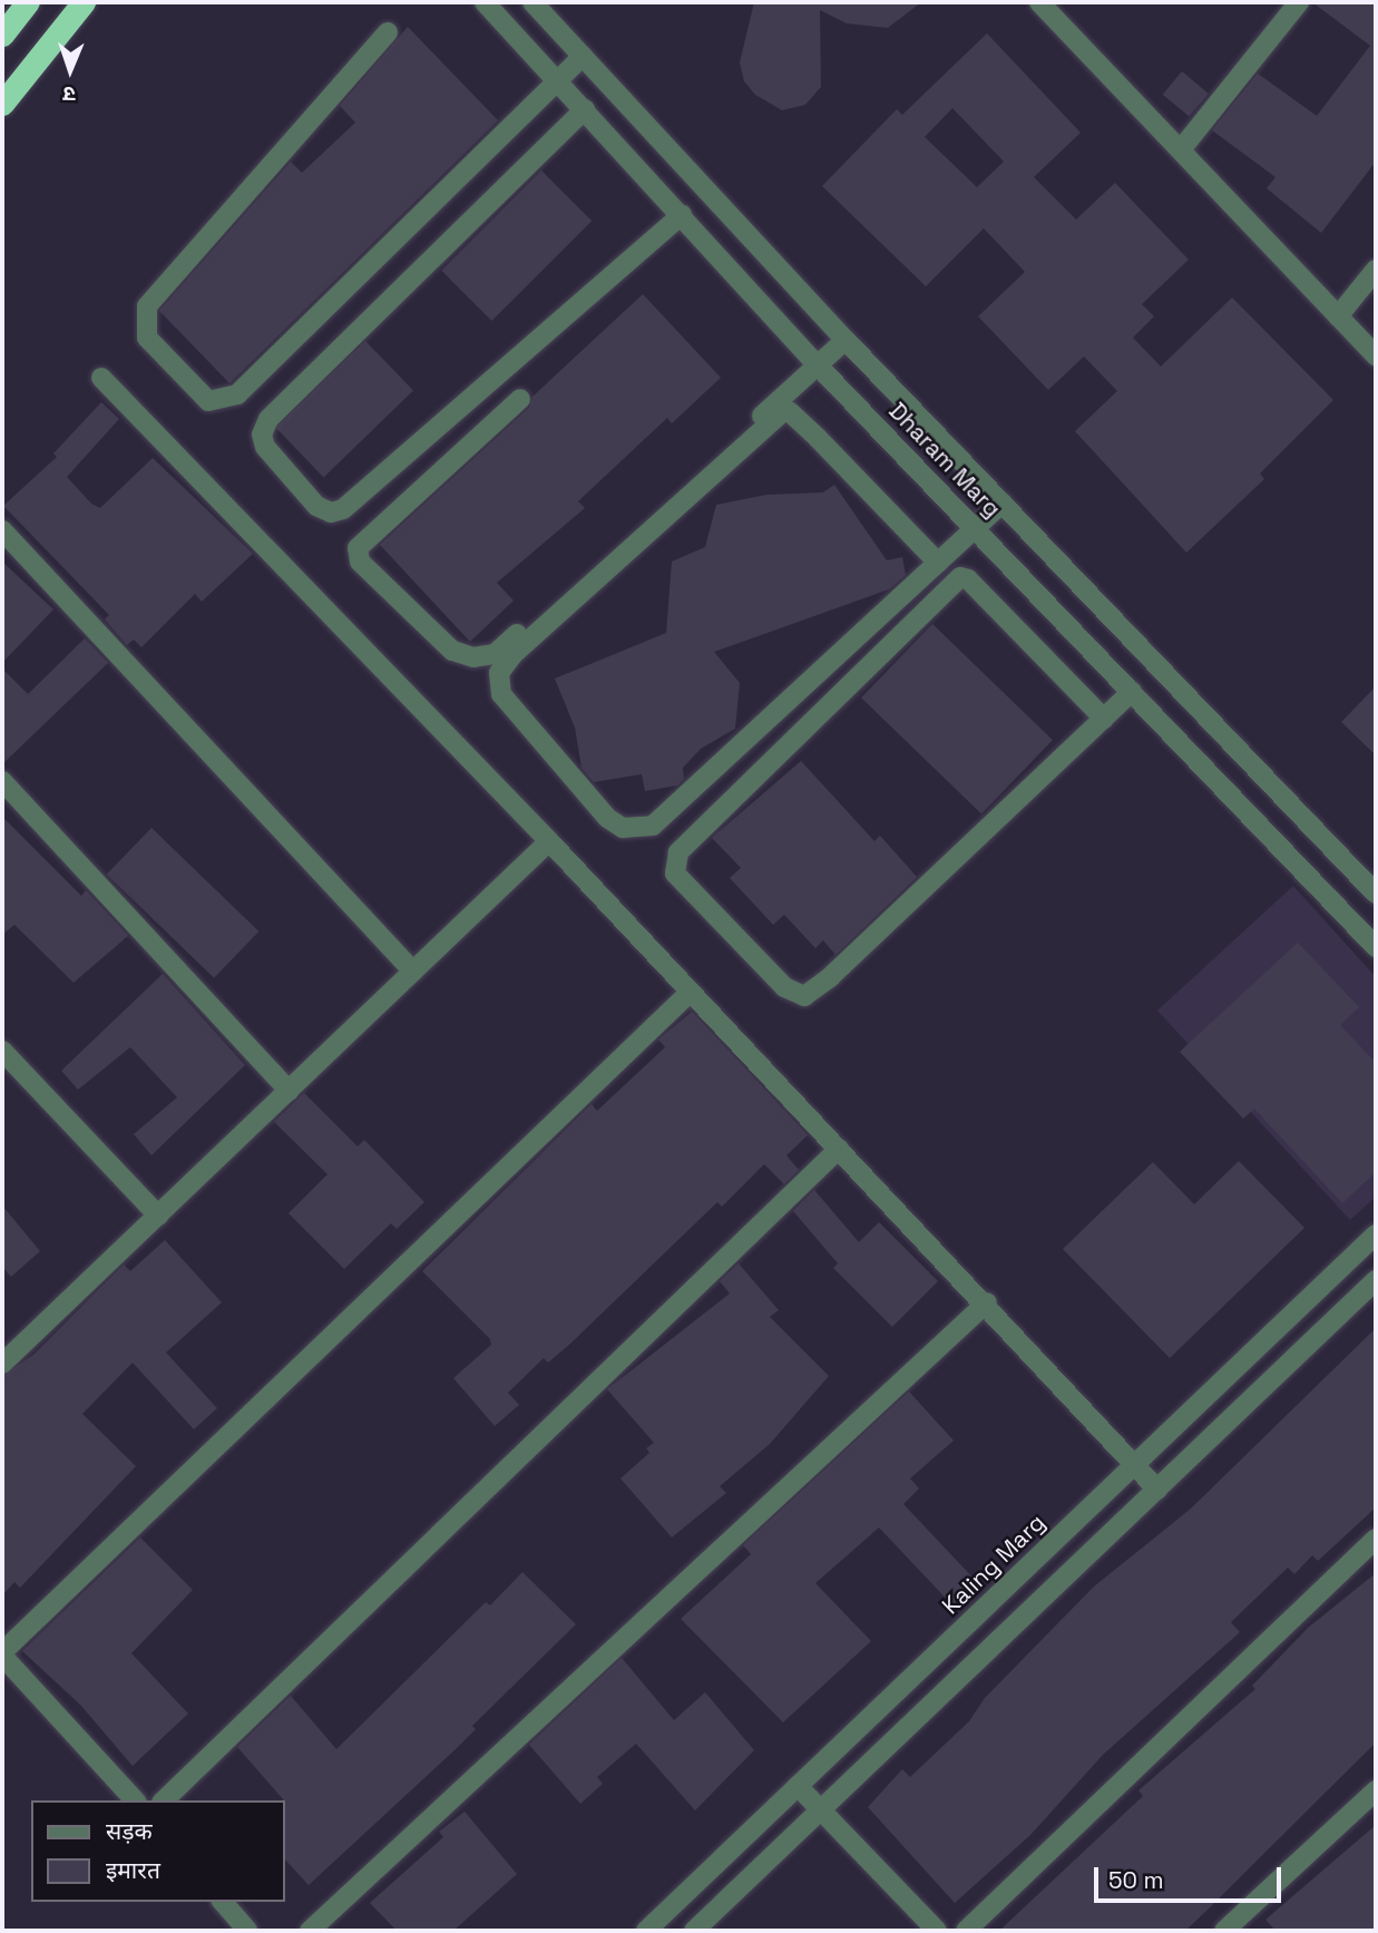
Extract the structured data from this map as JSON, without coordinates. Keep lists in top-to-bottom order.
{
  "streets": {
    "street": ["Dharam Marg", "Kaling Marg"]
  },
  "legend": ["सड़क", "इमारत"],
  "scale_bar": "50 m",
  "north": "bottom"
}
